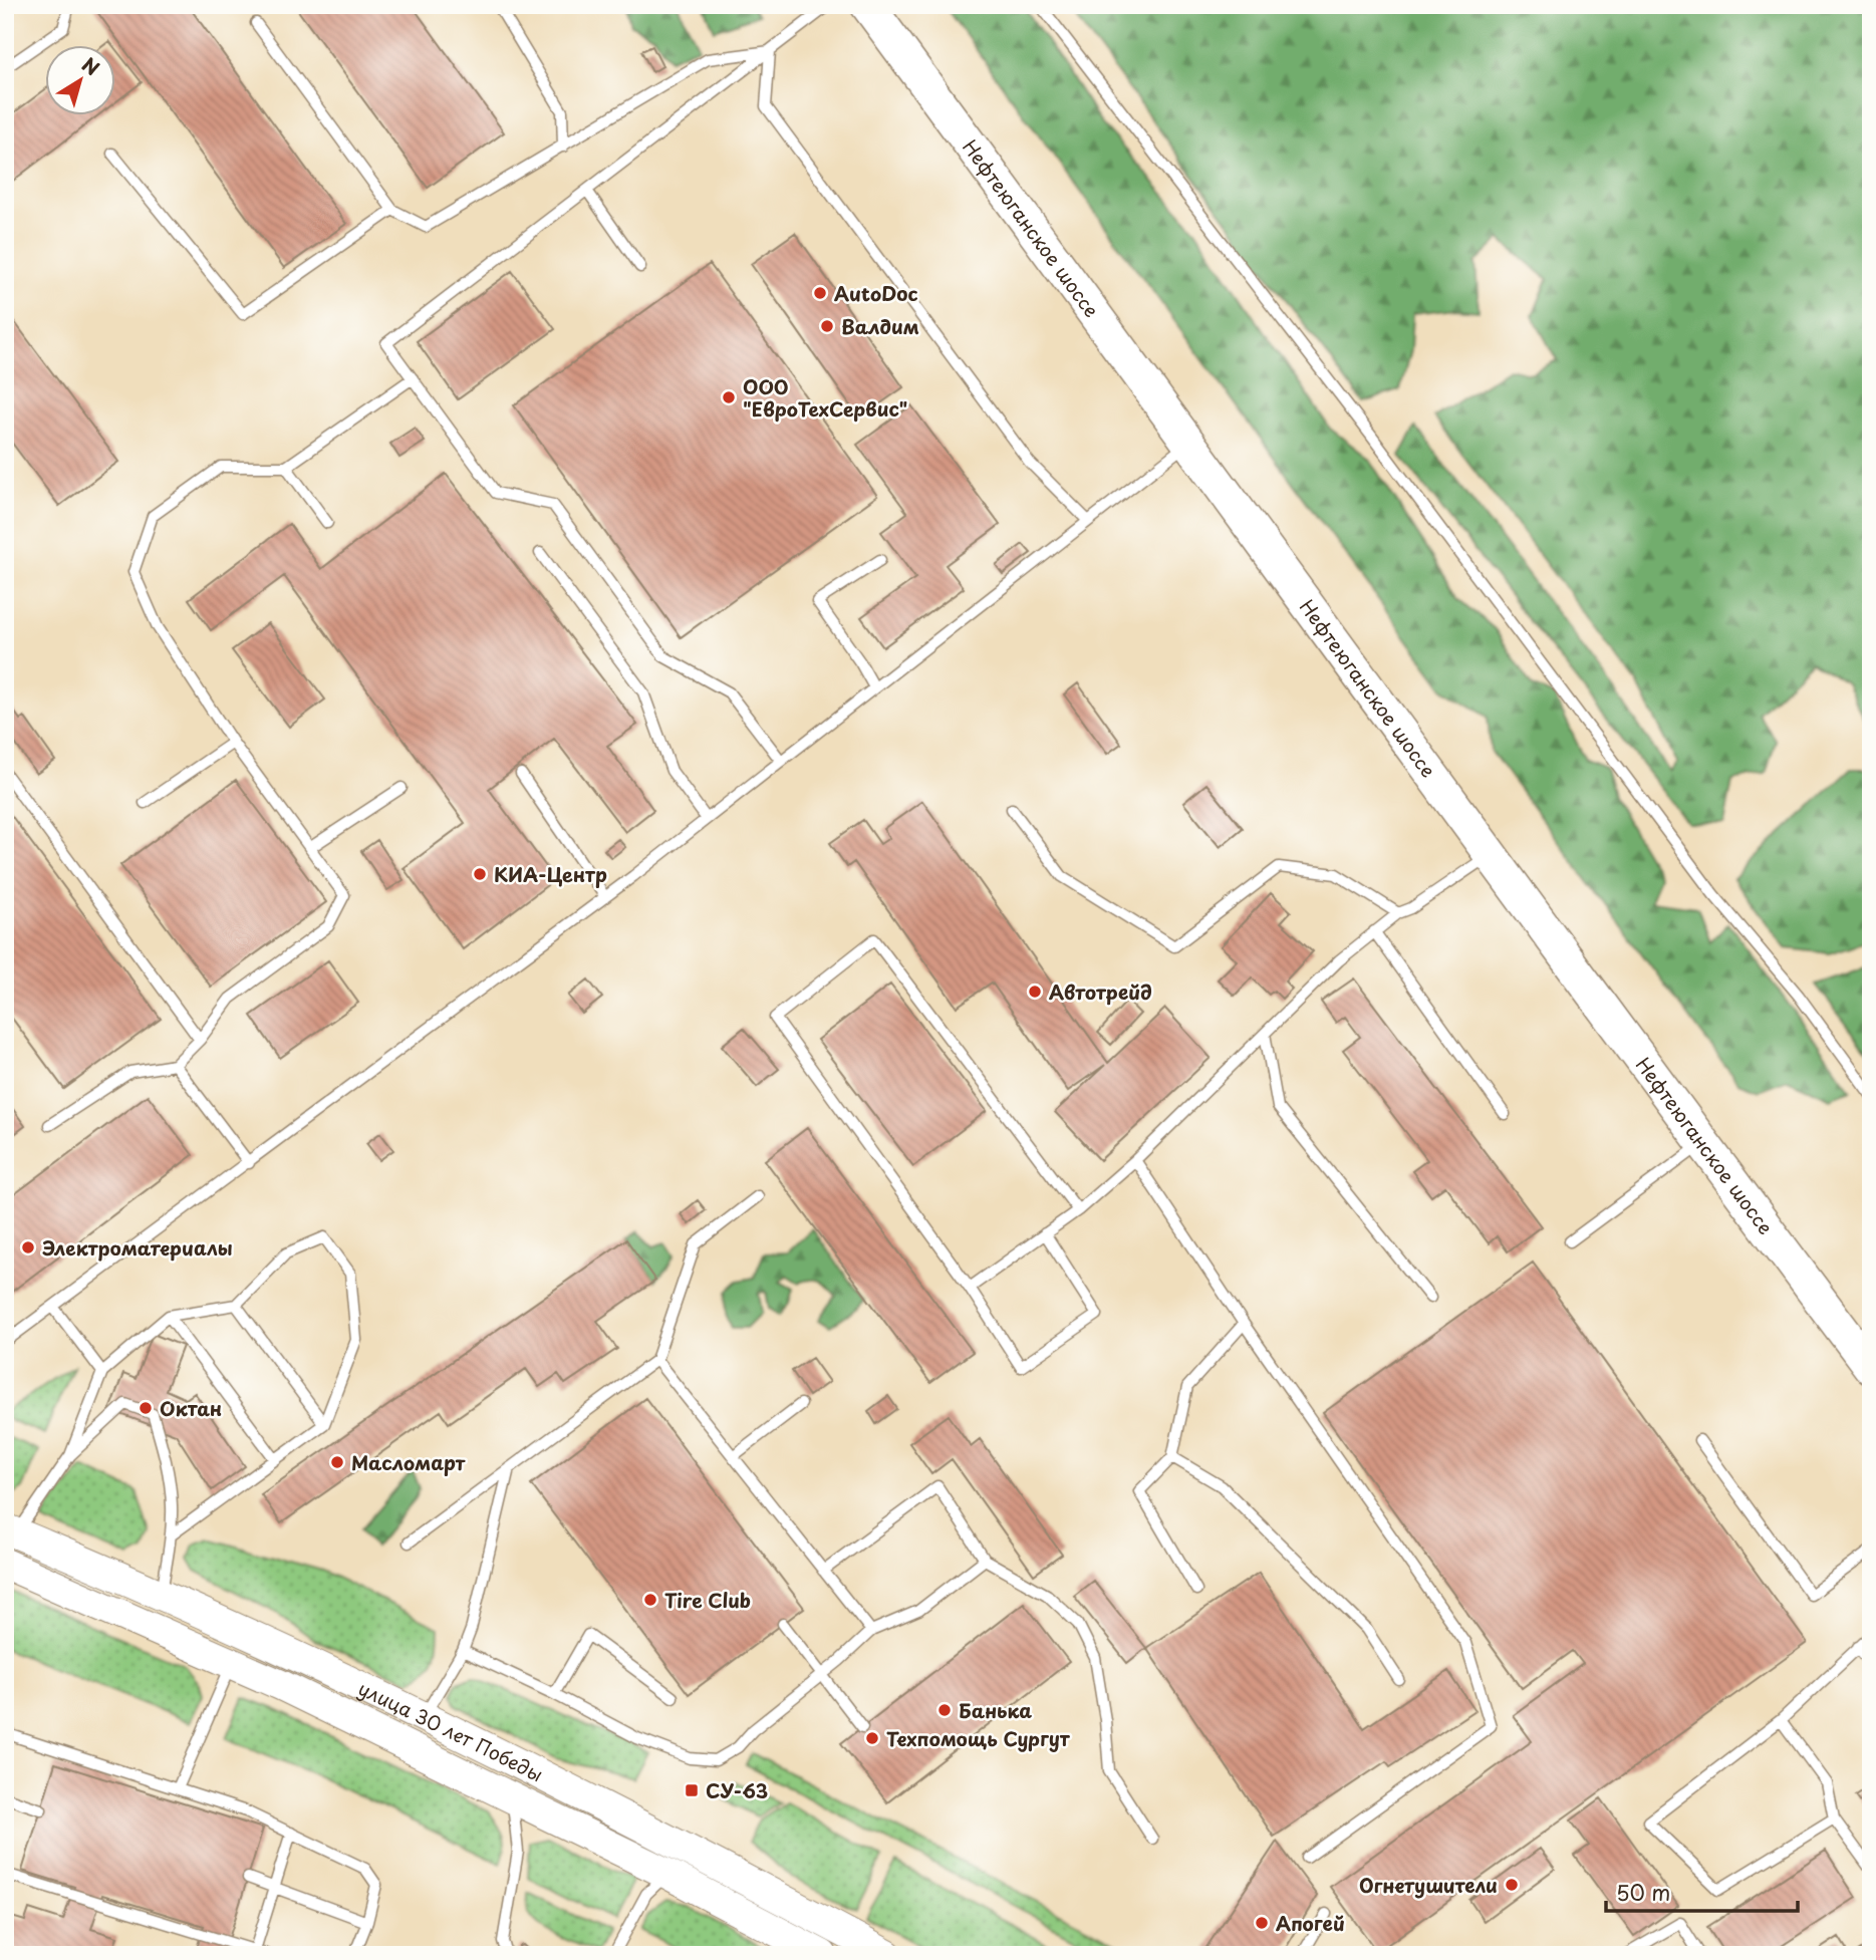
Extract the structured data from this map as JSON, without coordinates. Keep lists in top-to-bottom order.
{
  "streets": {
    "main road": ["Нефтеюганское шоссе", "улица 30 лет Победы"]
  },
  "places": {
    "other": [
      "AutoDoc",
      "Валдим",
      "ООО \"ЕвроТехСервис\"",
      "КИА-Центр",
      "Автотрейд",
      "Электроматериалы",
      "Октан",
      "Масломарт",
      "Tire Club",
      "Банька",
      "Техпомощь Сургут",
      "Огнетушители",
      "Апогей"
    ],
    "transit": ["СУ-63"]
  },
  "scale_bar": "50 m",
  "north": "top right"
}
